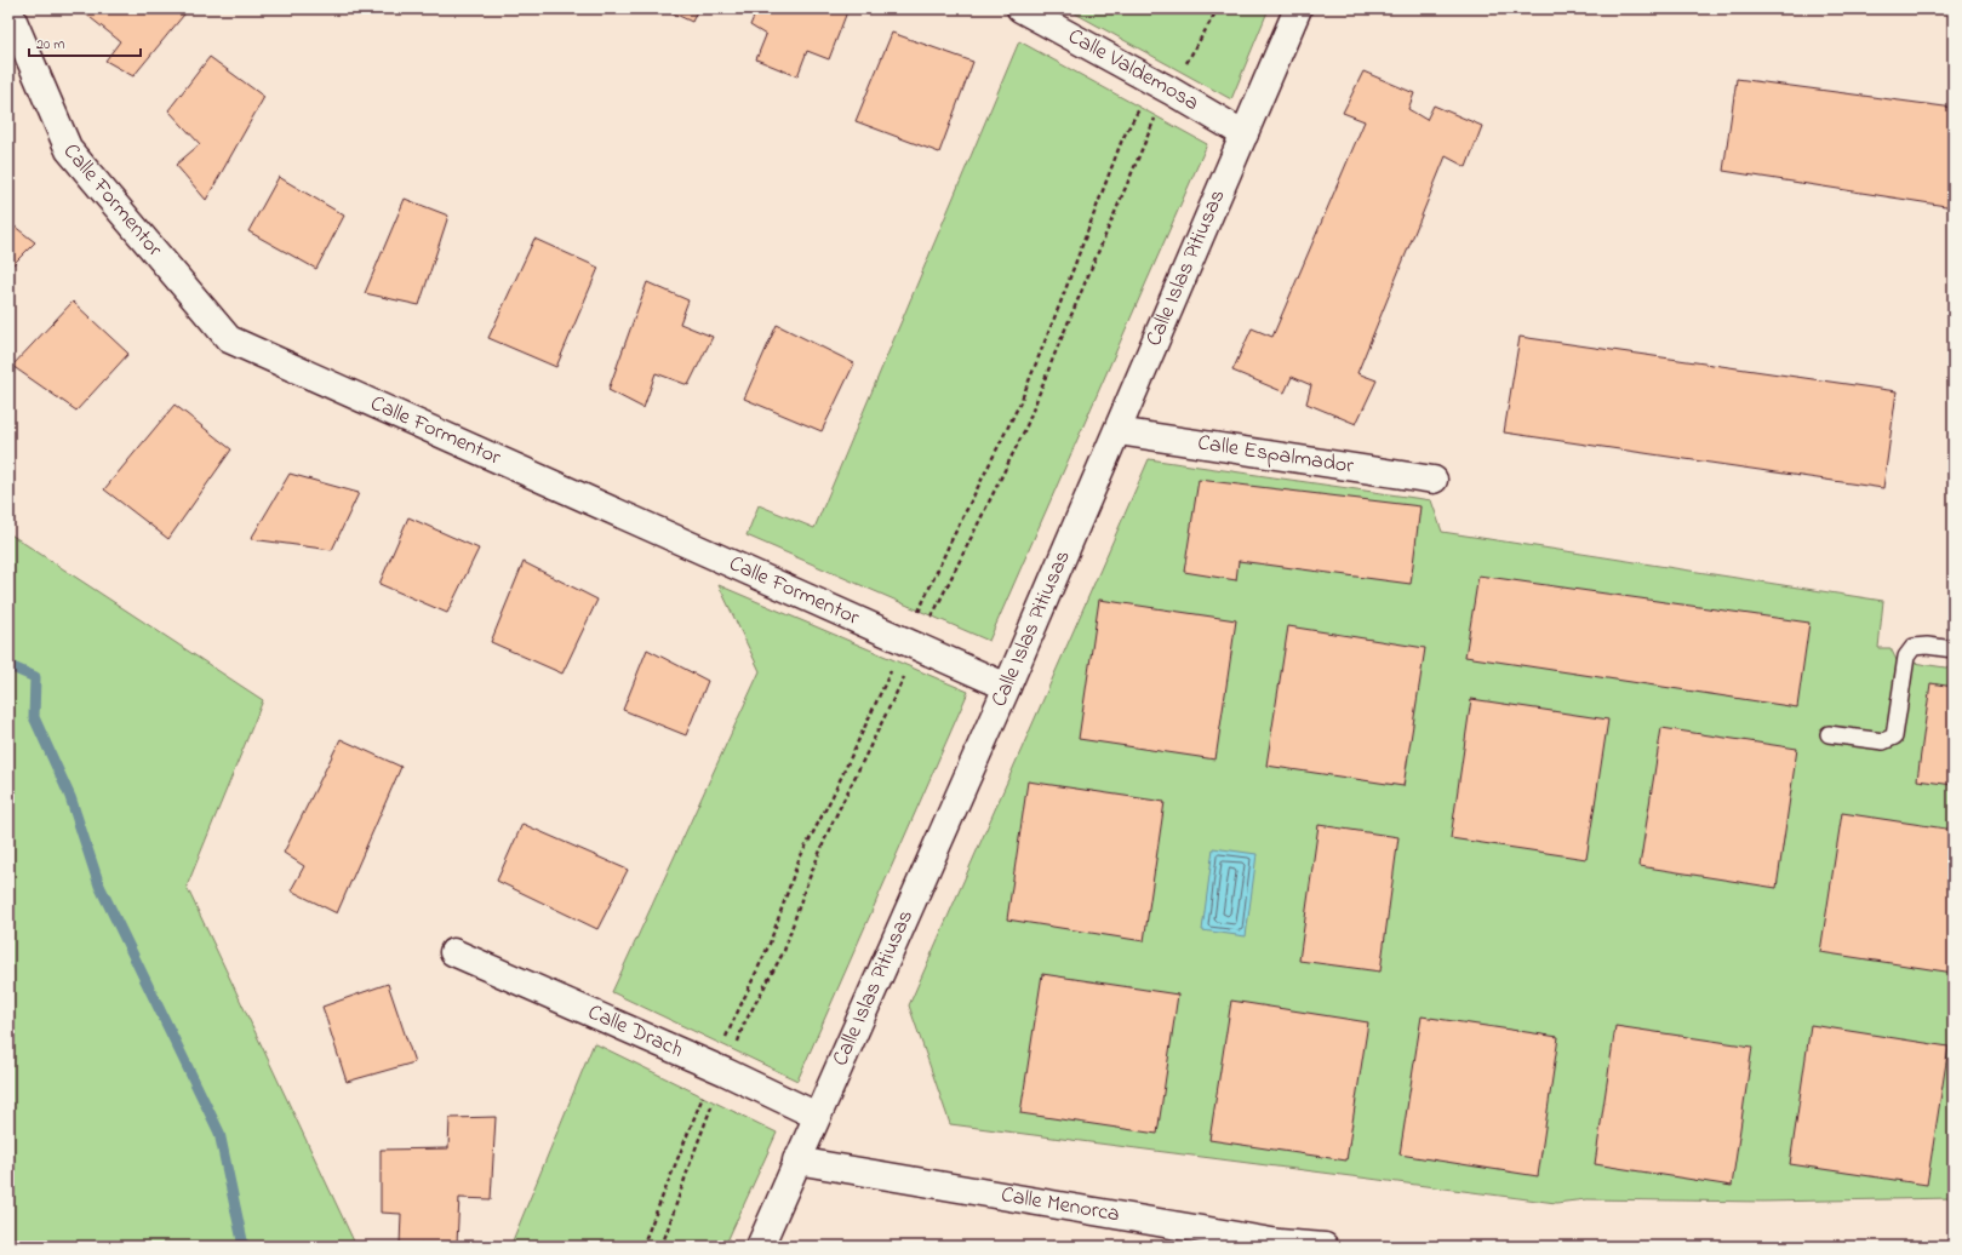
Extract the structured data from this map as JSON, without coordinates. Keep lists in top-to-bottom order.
{
  "streets": {
    "street": [
      "Calle Valdemosa",
      "Calle Formentor",
      "Calle Islas Pitiusas",
      "Calle Espalmador",
      "Calle Drach",
      "Calle Menorca"
    ]
  },
  "crossings": [
    ["Calle Valdemosa", "Calle Islas Pitiusas"],
    ["Calle Formentor", "Calle Islas Pitiusas"],
    ["Calle Islas Pitiusas", "Calle Espalmador"],
    ["Calle Islas Pitiusas", "Calle Drach"],
    ["Calle Islas Pitiusas", "Calle Menorca"]
  ],
  "scale_bar": "20 m"
}
